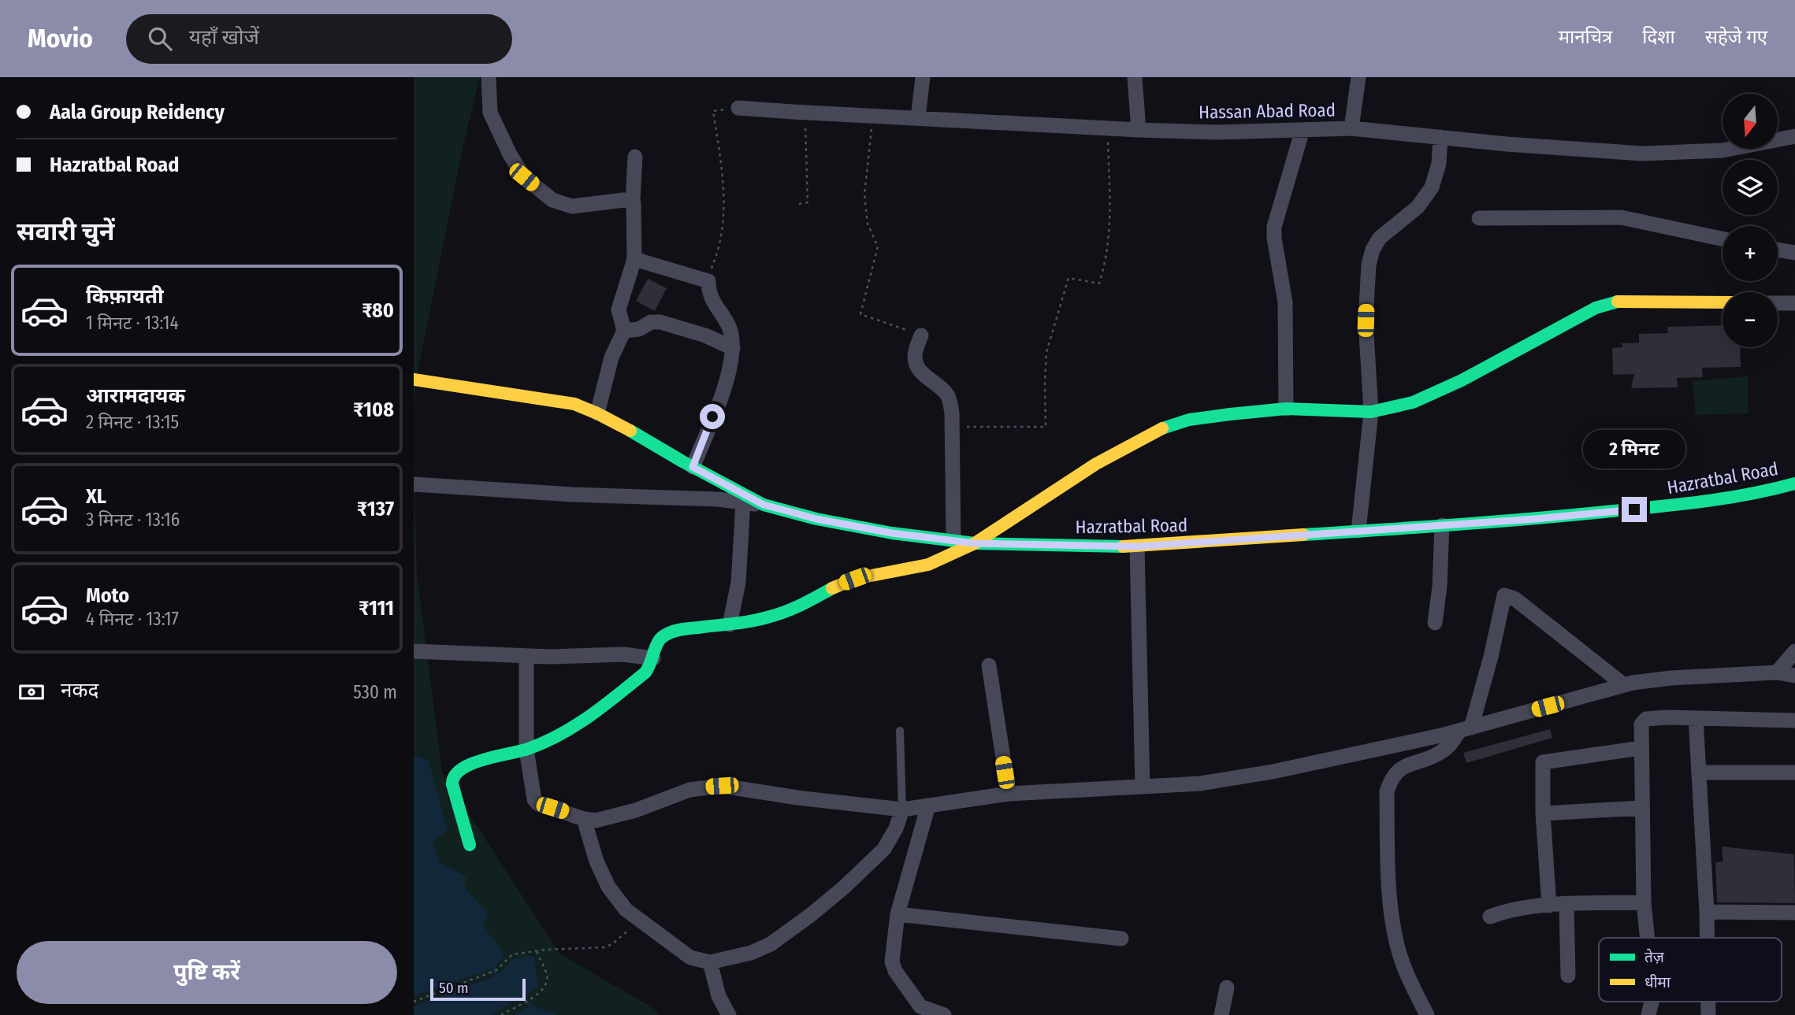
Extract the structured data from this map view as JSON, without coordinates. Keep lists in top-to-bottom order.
{
  "streets": {
    "street": ["Hassan Abad Road", "Hazratbal Road"]
  },
  "legend": ["तेज़", "धीमा"],
  "scale_bar": "50 m",
  "north": "bottom",
  "page": {
    "header": "Movio",
    "search": "यहाँ खोजें",
    "nav": ["मानचित्र", "दिशा", "सहेजे गए"],
    "banner": ["Aala Group Reidency", "Hazratbal Road"],
    "map_buttons": ["+", "−"],
    "heading": "सवारी चुनें",
    "list": [
      {
        "name": "किफ़ायती",
        "note": "1 मिनट · 13:14",
        "value": "₹80"
      },
      {
        "name": "आरामदायक",
        "note": "2 मिनट · 13:15",
        "value": "₹108"
      },
      {
        "name": "XL",
        "note": "3 मिनट · 13:16",
        "value": "₹137"
      },
      {
        "name": "Moto",
        "note": "4 मिनट · 13:17",
        "value": "₹111"
      }
    ],
    "bubble": "2 मिनट",
    "pay": ["नकद", "530 m"],
    "buttons": "पुष्टि करें",
    "scale": "50 m"
  }
}
